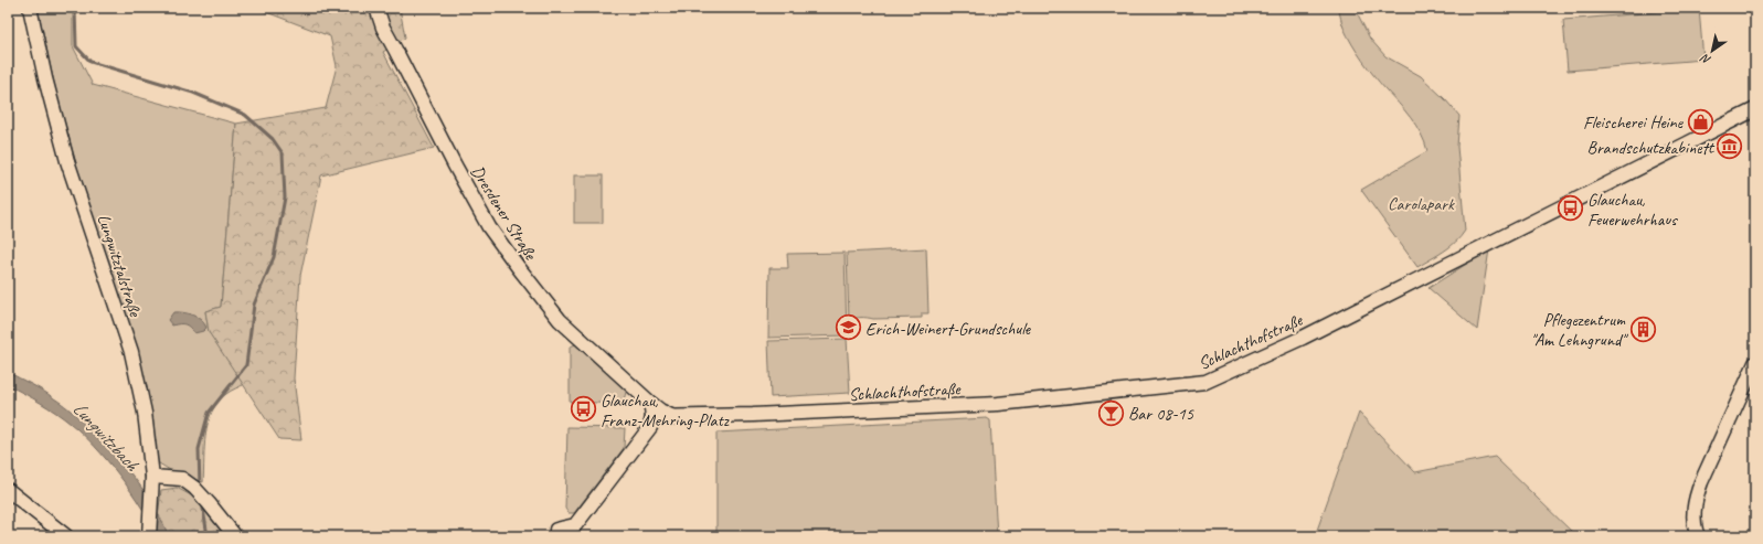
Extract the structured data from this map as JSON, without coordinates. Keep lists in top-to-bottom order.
{
  "streets": {
    "street": ["Dresdener Straße", "Lungwitztalstraße", "Schlachthofstraße"]
  },
  "crossings": [
    ["Dresdener Straße", "Schlachthofstraße"]
  ],
  "water": ["Lungwitzbach"],
  "parks": ["Carolapark"],
  "places": {
    "shop": ["Fleischerei Heine"],
    "museum": ["Brandschutzkabinett"],
    "bus stop": ["Glauchau, Feuerwehrhaus", "Glauchau, Franz-Mehring-Platz"],
    "school or university": ["Erich-Weinert-Grundschule"],
    "building": ["Pflegezentrum \"Am Lehngrund\""],
    "bar": ["Bar 08-15"]
  },
  "north": "bottom left"
}
